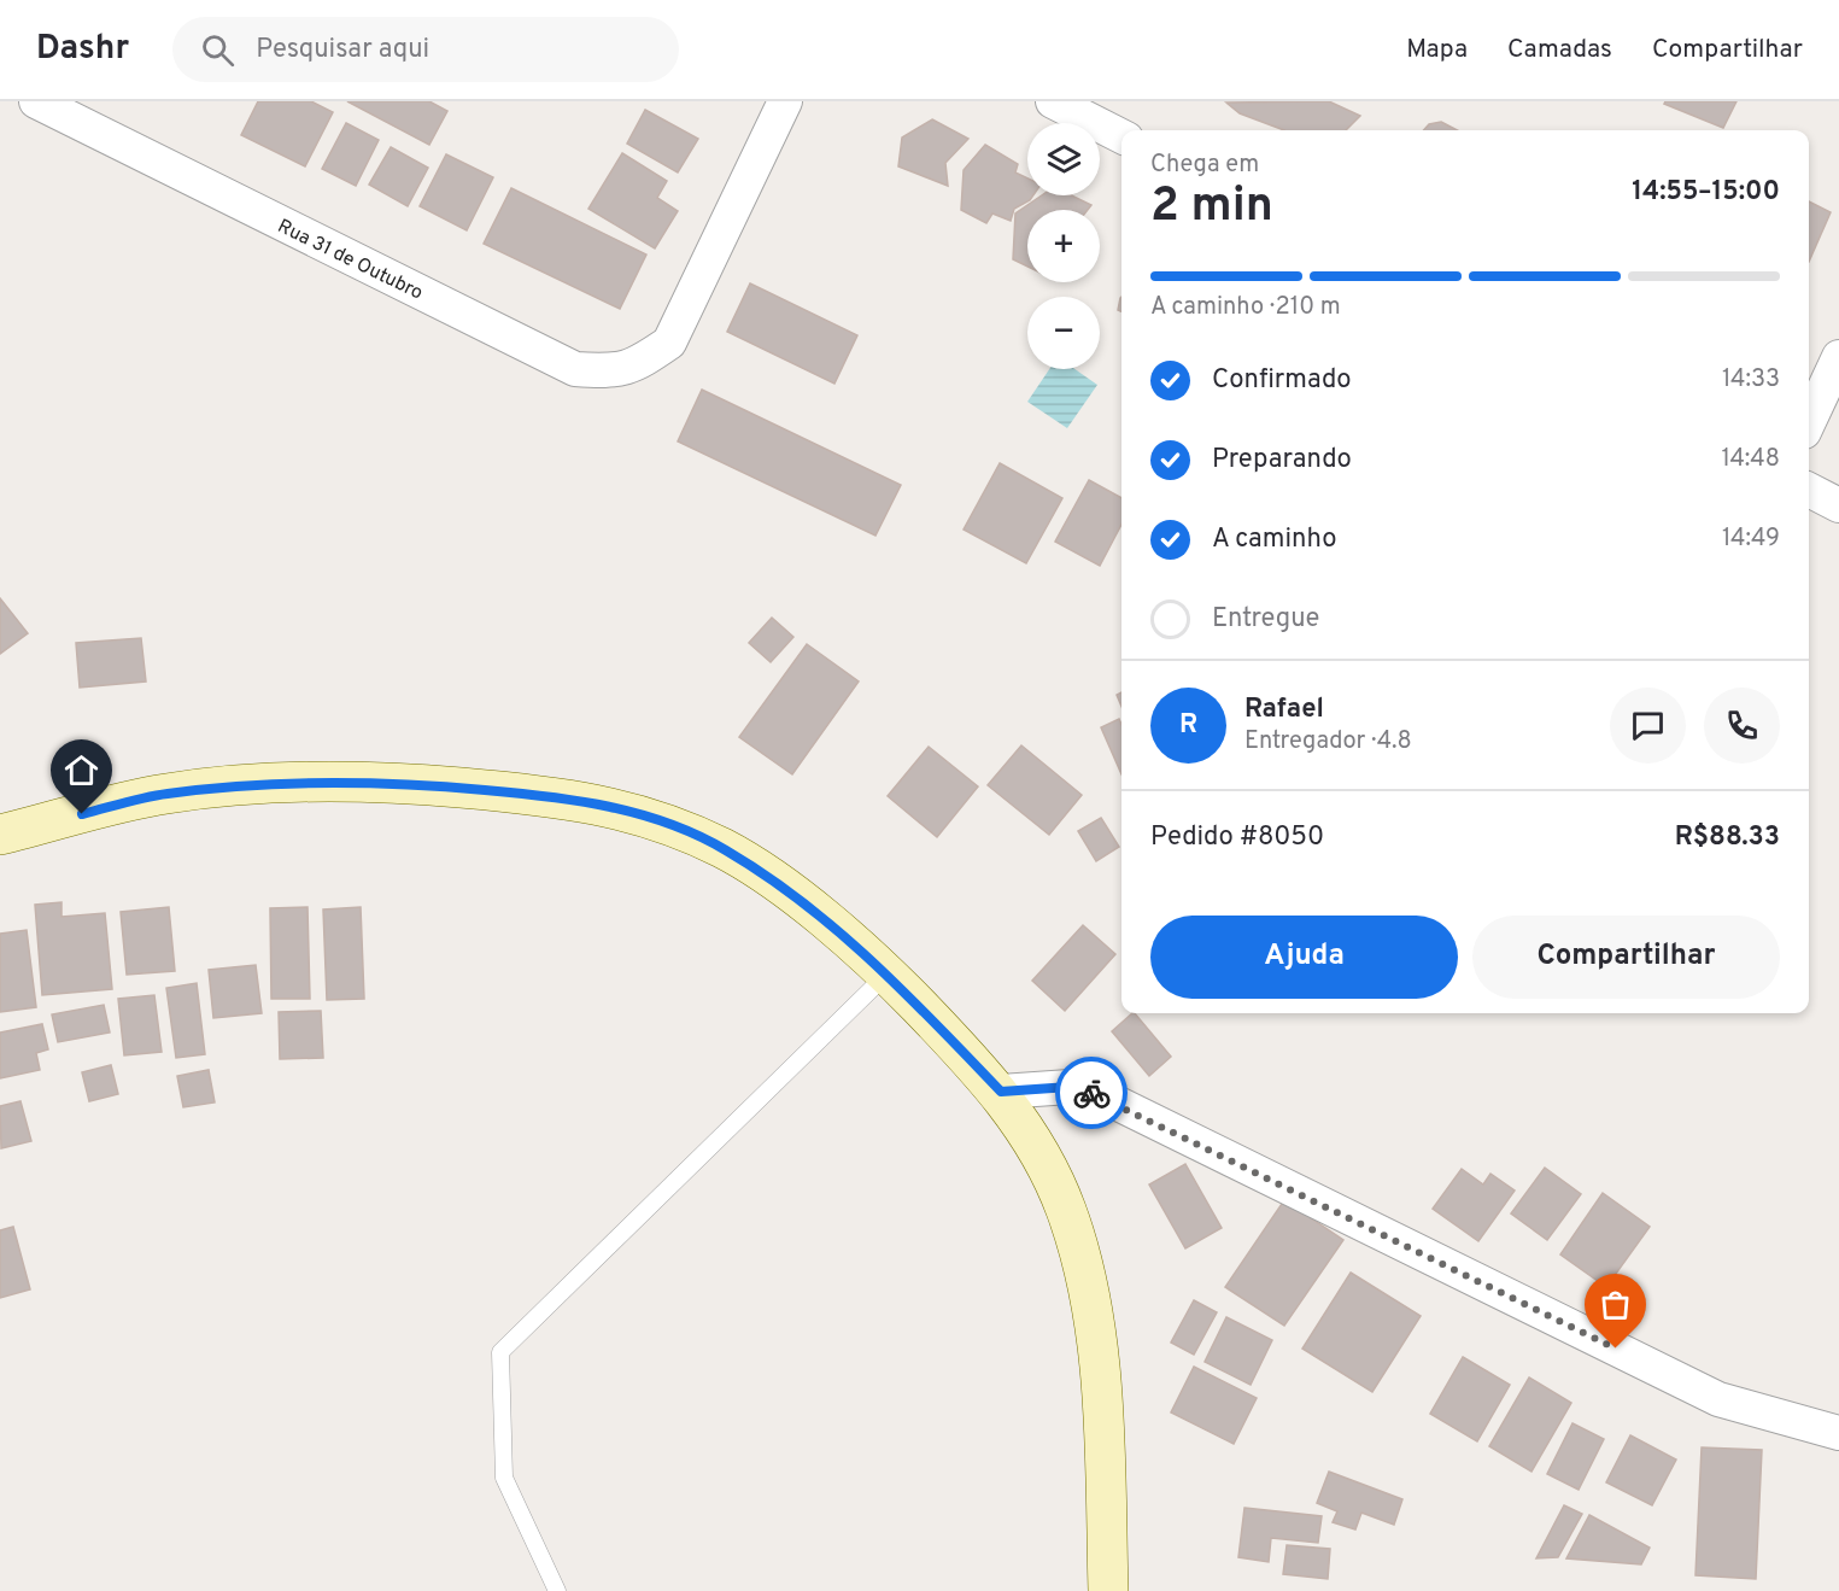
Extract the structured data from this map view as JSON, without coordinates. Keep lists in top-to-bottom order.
{
  "streets": {
    "street": ["Rua 31 de Outubro"]
  },
  "page": {
    "header": "Dashr",
    "search": "Pesquisar aqui",
    "nav": ["Mapa", "Camadas", "Compartilhar"],
    "map_buttons": ["+", "−"],
    "heading": ["2 min", "Chega em", "14:55–15:00"],
    "panel": [
      "Rafael",
      "Entregador · 4.8",
      "Pedido #8050",
      "R$88.33"
    ],
    "bar": "A caminho · 210 m",
    "list": [
      ["Confirmado", "14:33"],
      ["Preparando", "14:48"],
      ["A caminho", "14:49"],
      "Entregue"
    ],
    "round": "R",
    "buttons": ["Ajuda", "Compartilhar"]
  }
}
